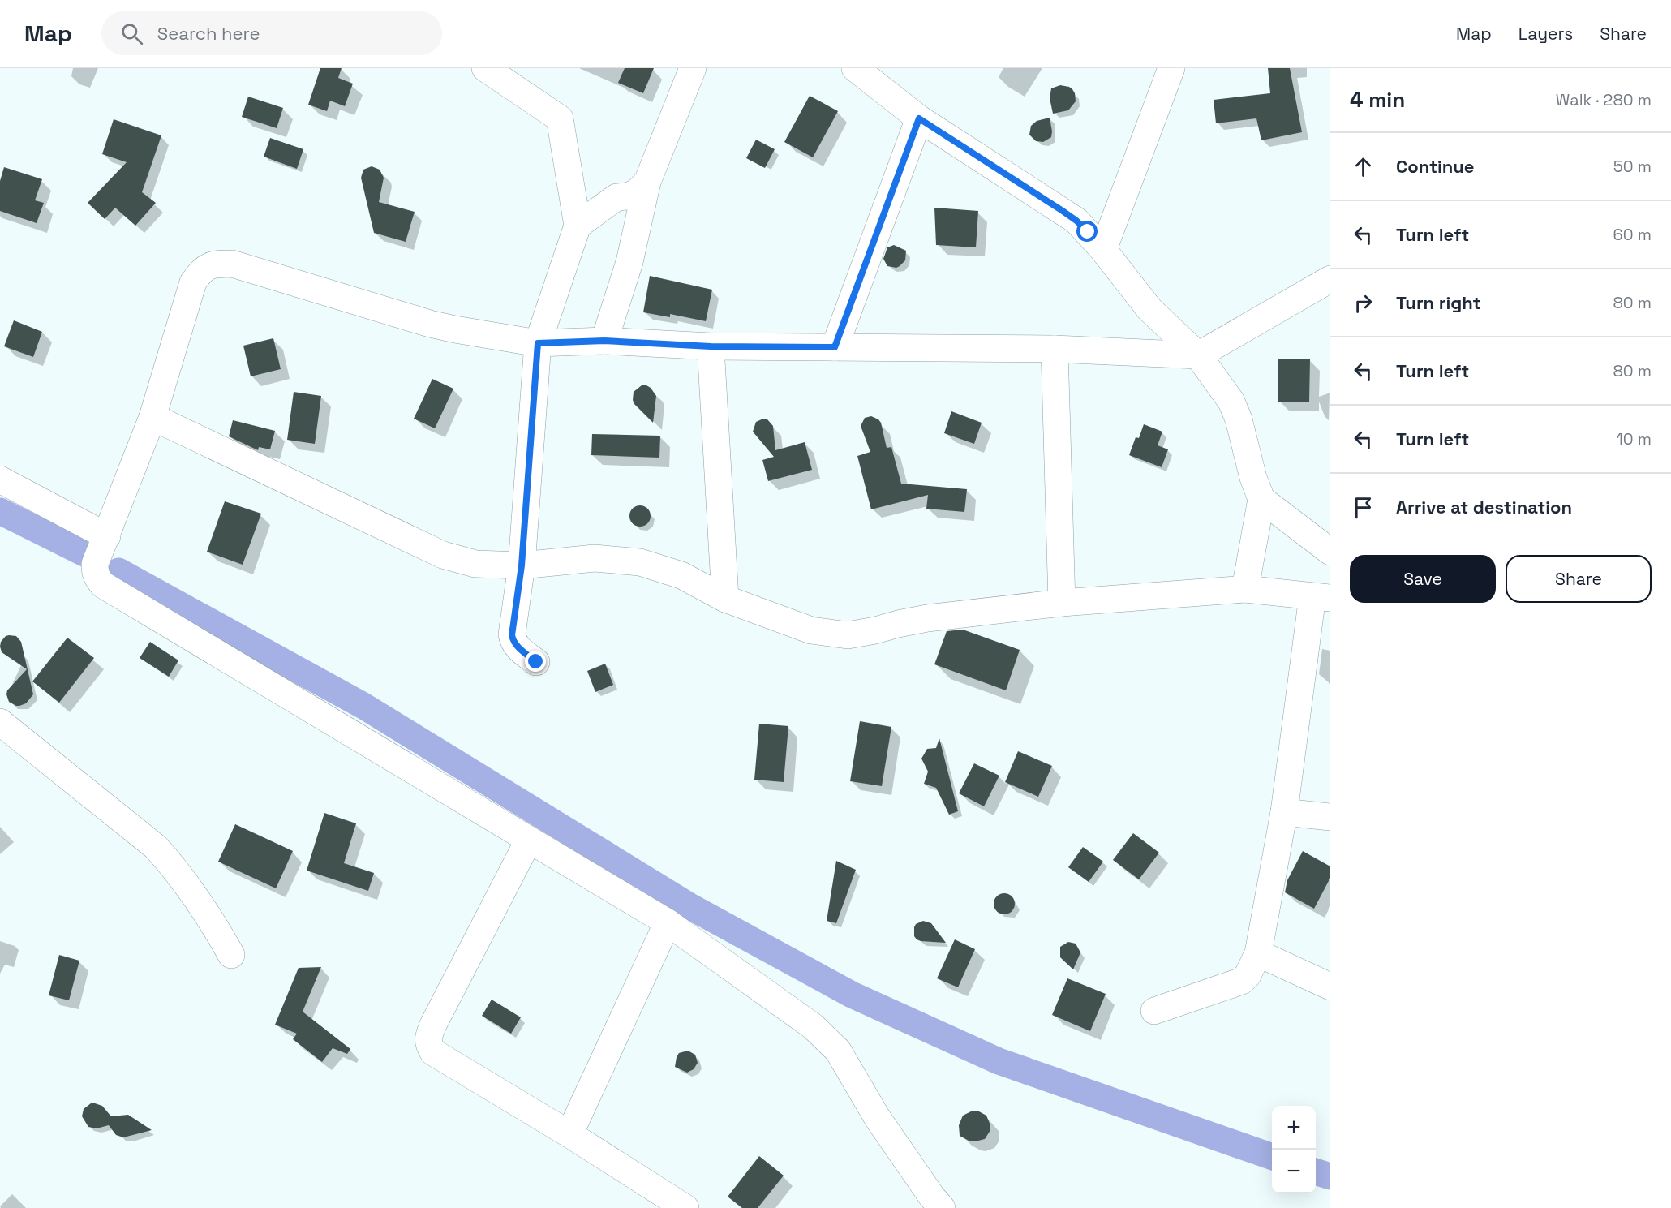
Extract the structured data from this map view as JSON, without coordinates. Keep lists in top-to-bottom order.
{
  "page": {
    "header": "Map",
    "search": "Search here",
    "nav": ["Map", "Layers", "Share"],
    "heading": ["4 min", "Walk · 280 m"],
    "list": [
      ["Continue", "50 m"],
      ["Turn left", "60 m"],
      ["Turn right", "80 m"],
      ["Turn left", "80 m"],
      ["Turn left", "10 m"],
      "Arrive at destination"
    ],
    "buttons": ["Save", "Share"],
    "map_buttons": ["+", "−"]
  }
}
